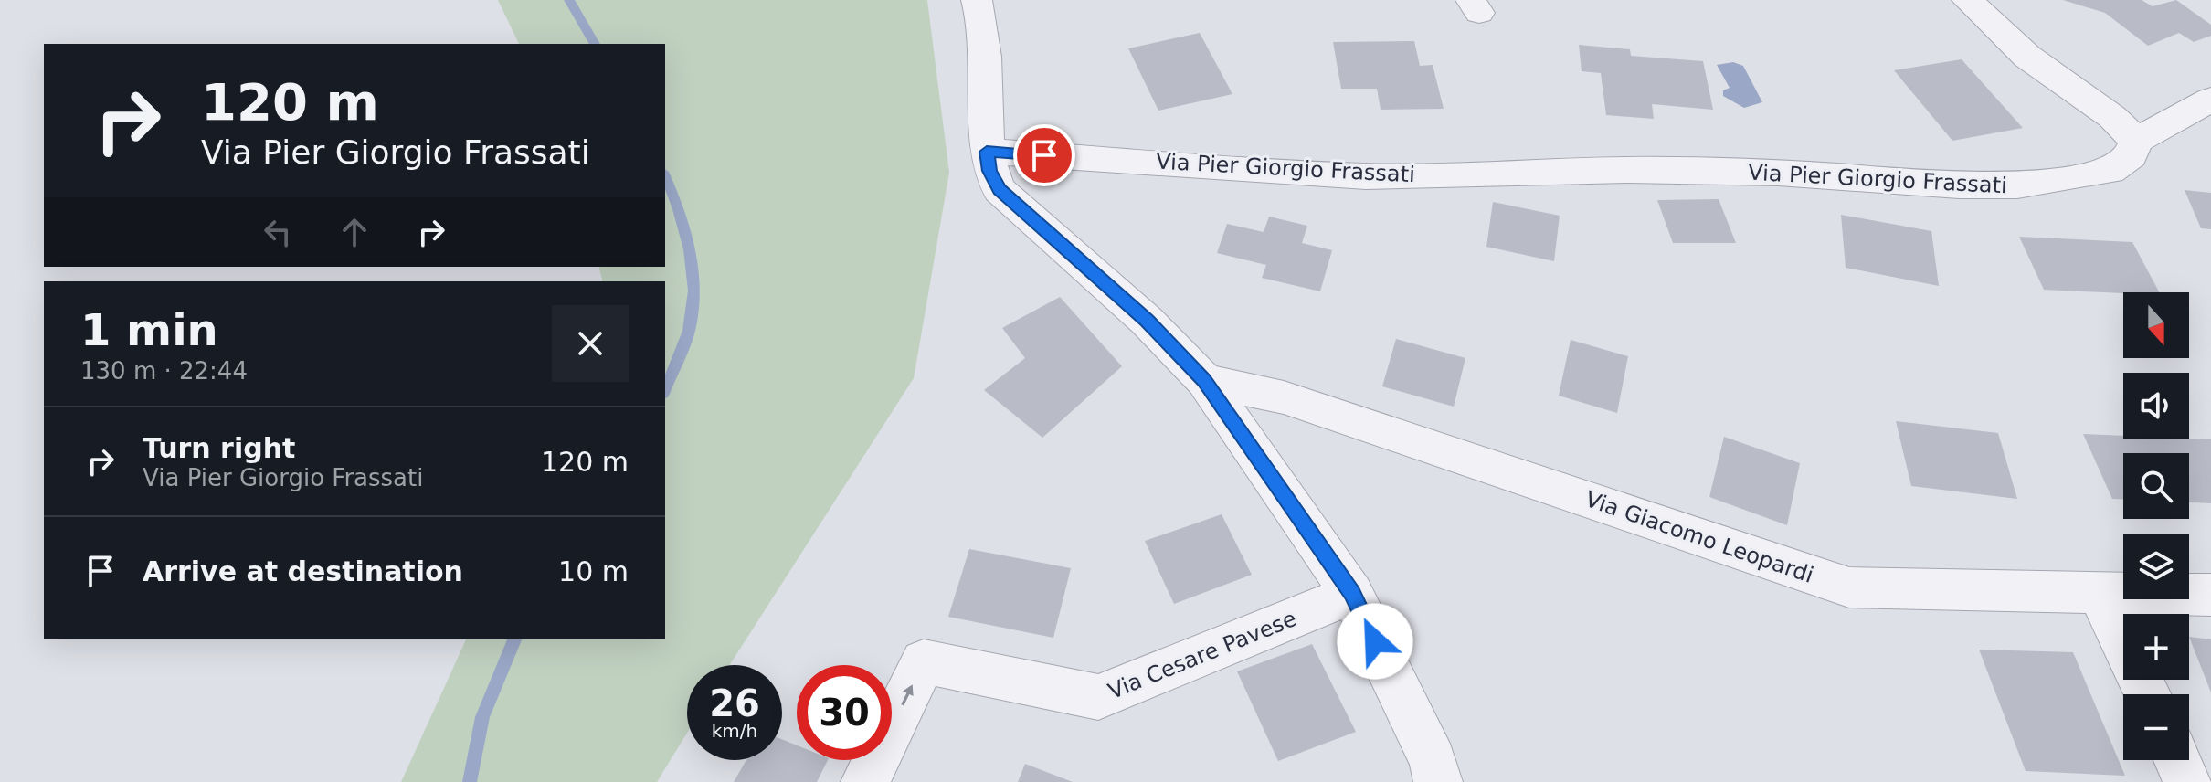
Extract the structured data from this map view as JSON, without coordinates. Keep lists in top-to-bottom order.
{
  "streets": {
    "street": ["Via Pier Giorgio Frassati", "Via Giacomo Leopardi", "Via Cesare Pavese"]
  },
  "one_way": ["Via Cesare Pavese"],
  "north": "bottom",
  "page": {
    "turn": ["120 m", "Via Pier Giorgio Frassati"],
    "heading": ["1 min", "130 m · 22:44"],
    "map_buttons": ["+", "−"],
    "list": [
      {
        "name": "Turn right",
        "note": "Via Pier Giorgio Frassati",
        "value": "120 m"
      },
      {
        "name": "Arrive at destination",
        "value": "10 m"
      }
    ],
    "speed": "26 km/h",
    "limit": "30"
  }
}
